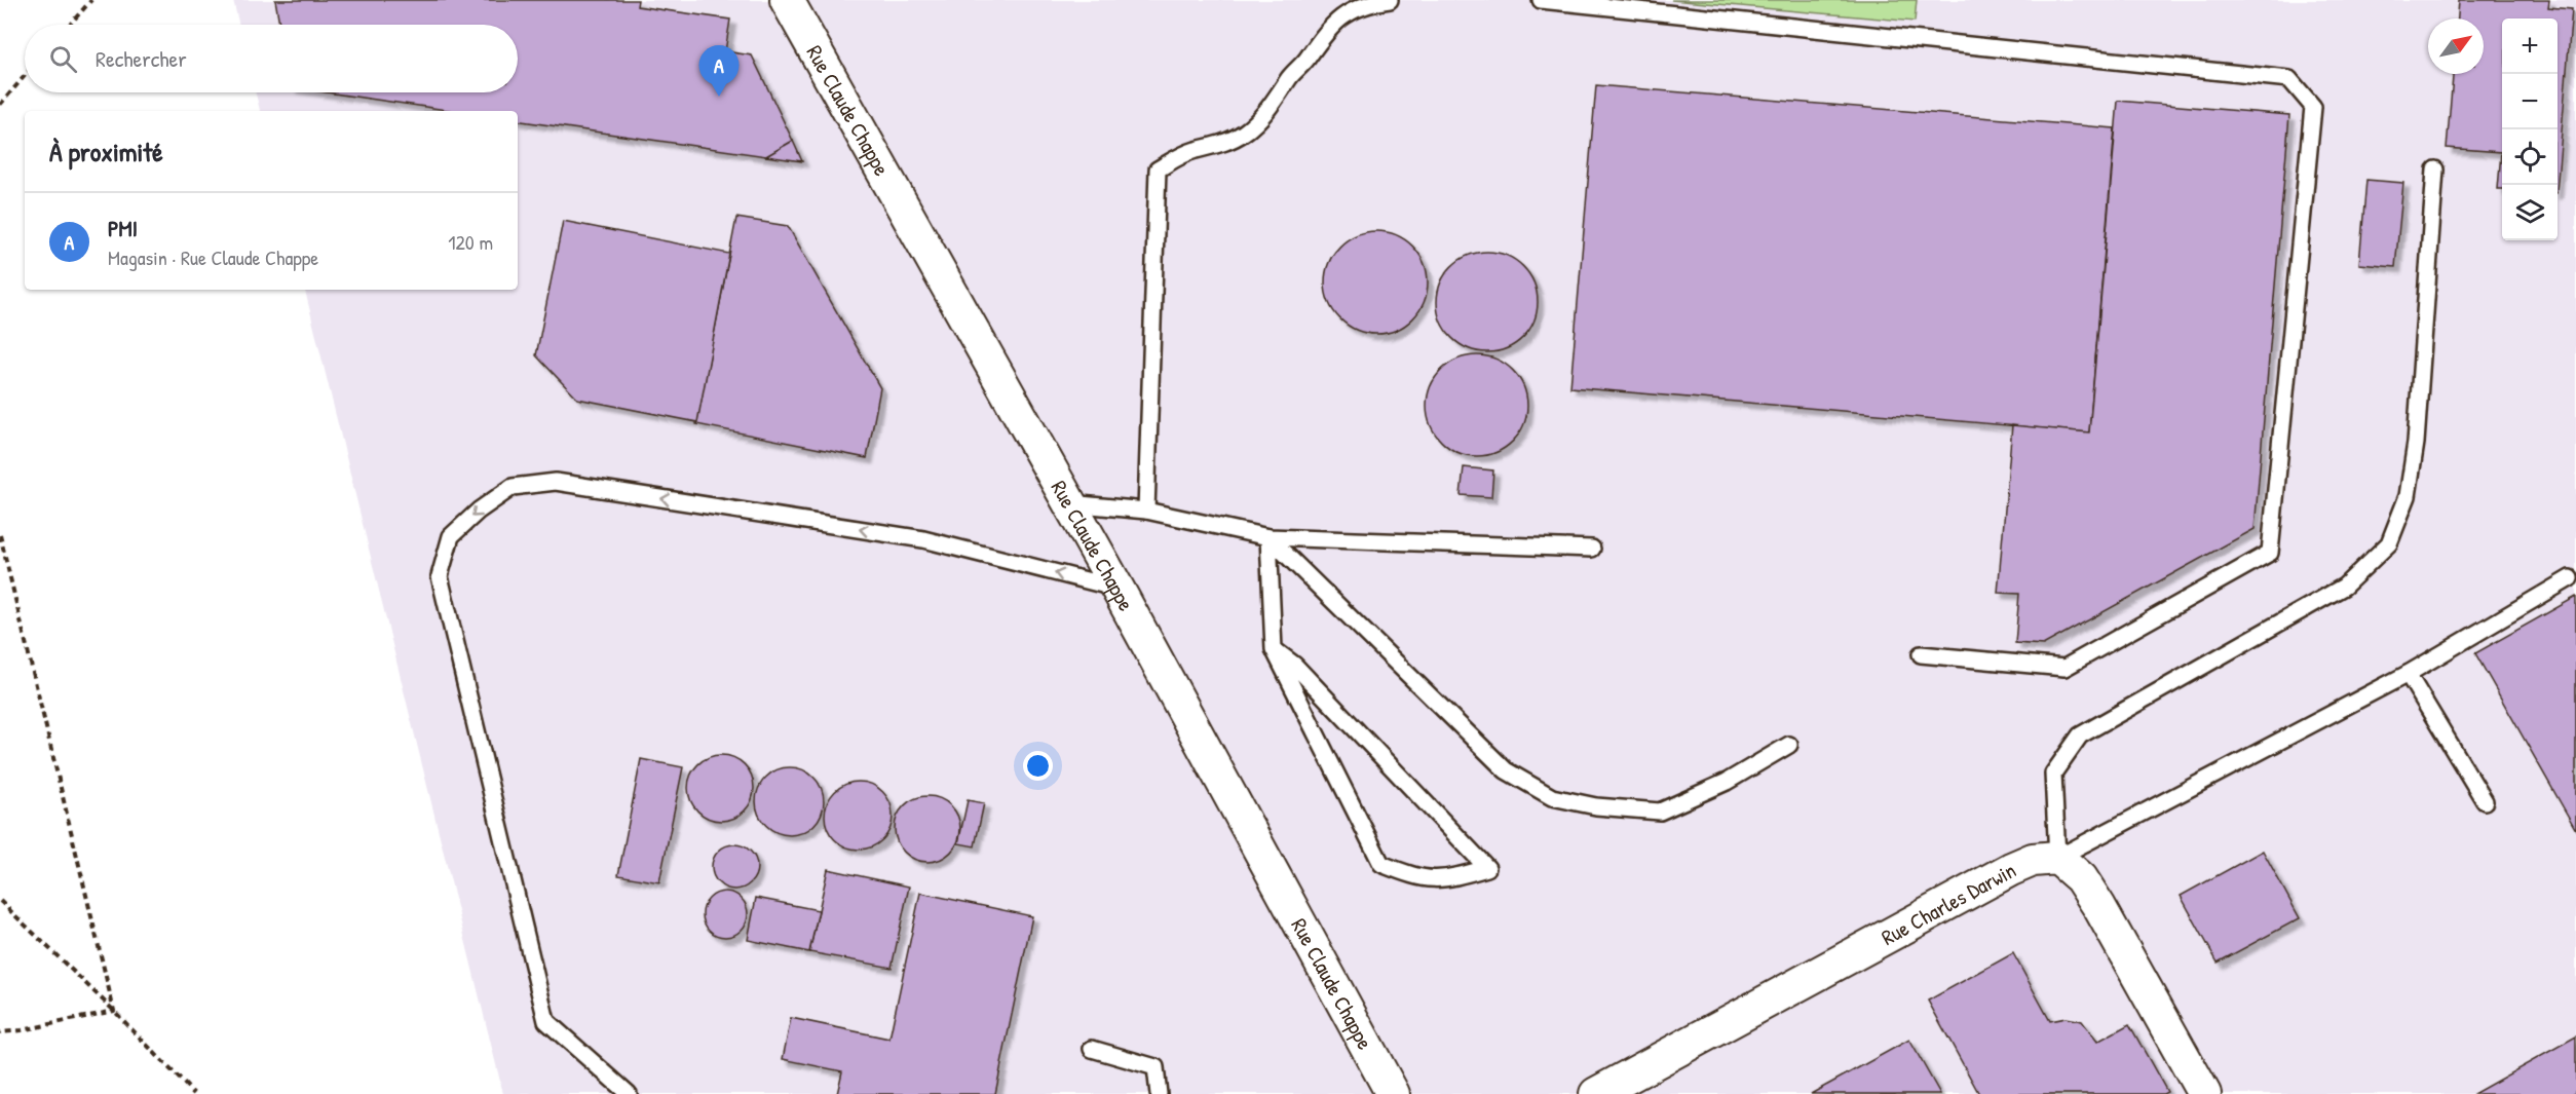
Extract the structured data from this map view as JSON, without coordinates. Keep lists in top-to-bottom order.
{
  "streets": {
    "street": ["Rue Claude Chappe", "Rue Charles Darwin"]
  },
  "north": "top right",
  "page": {
    "map_buttons": ["+", "−"],
    "search": "Rechercher",
    "pins": "A",
    "heading": "À proximité",
    "list": [
      {
        "mark": "A",
        "name": "PMI",
        "note": "Magasin · Rue Claude Chappe",
        "value": "120 m"
      }
    ]
  }
}
